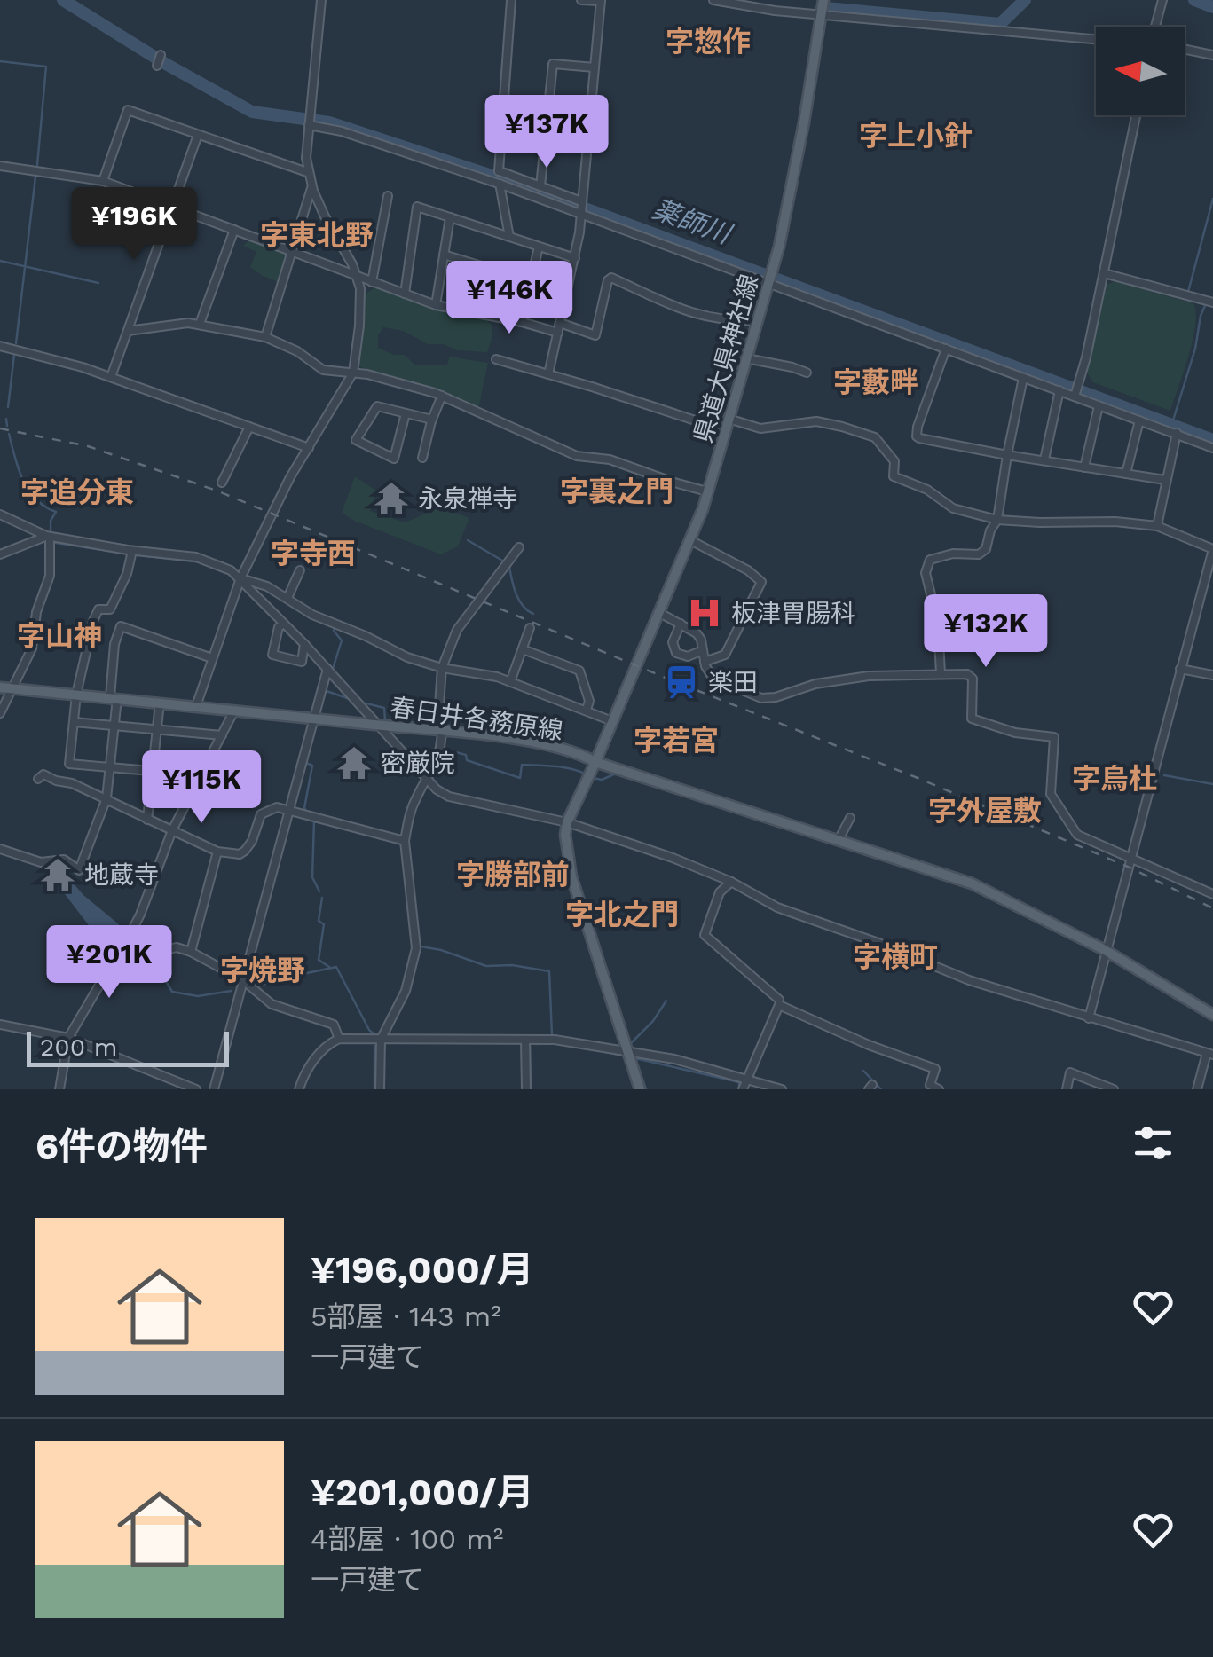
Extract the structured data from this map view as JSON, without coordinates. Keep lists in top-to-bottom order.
{
  "streets": {
    "main road": ["県道大県神社線", "春日井各務原線"]
  },
  "crossings": [
    ["県道大県神社線", "春日井各務原線"]
  ],
  "districts": [
    "字惣作",
    "字上小針",
    "字東北野",
    "字藪畔",
    "字裏之門",
    "字追分東",
    "字寺西",
    "字山神",
    "字若宮",
    "字烏杜",
    "字外屋敷",
    "字勝部前",
    "字北之門",
    "字横町",
    "字焼野"
  ],
  "water": ["薬師川"],
  "places": {
    "temple": ["永泉禅寺", "密厳院", "地蔵寺"],
    "hospital": ["板津胃腸科"],
    "station": ["楽田"]
  },
  "scale_bar": "200 m",
  "north": "left",
  "page": {
    "price": [
      "¥137K",
      "¥196K",
      "¥146K",
      "¥132K",
      "¥115K",
      "¥201K"
    ],
    "scale": "200 m",
    "heading": "6件の物件",
    "list": [
      {
        "name": "¥196,000/月",
        "note": "5部屋 · 143 m² · 一戸建て"
      },
      {
        "name": "¥201,000/月",
        "note": "4部屋 · 100 m² · 一戸建て"
      }
    ]
  }
}
